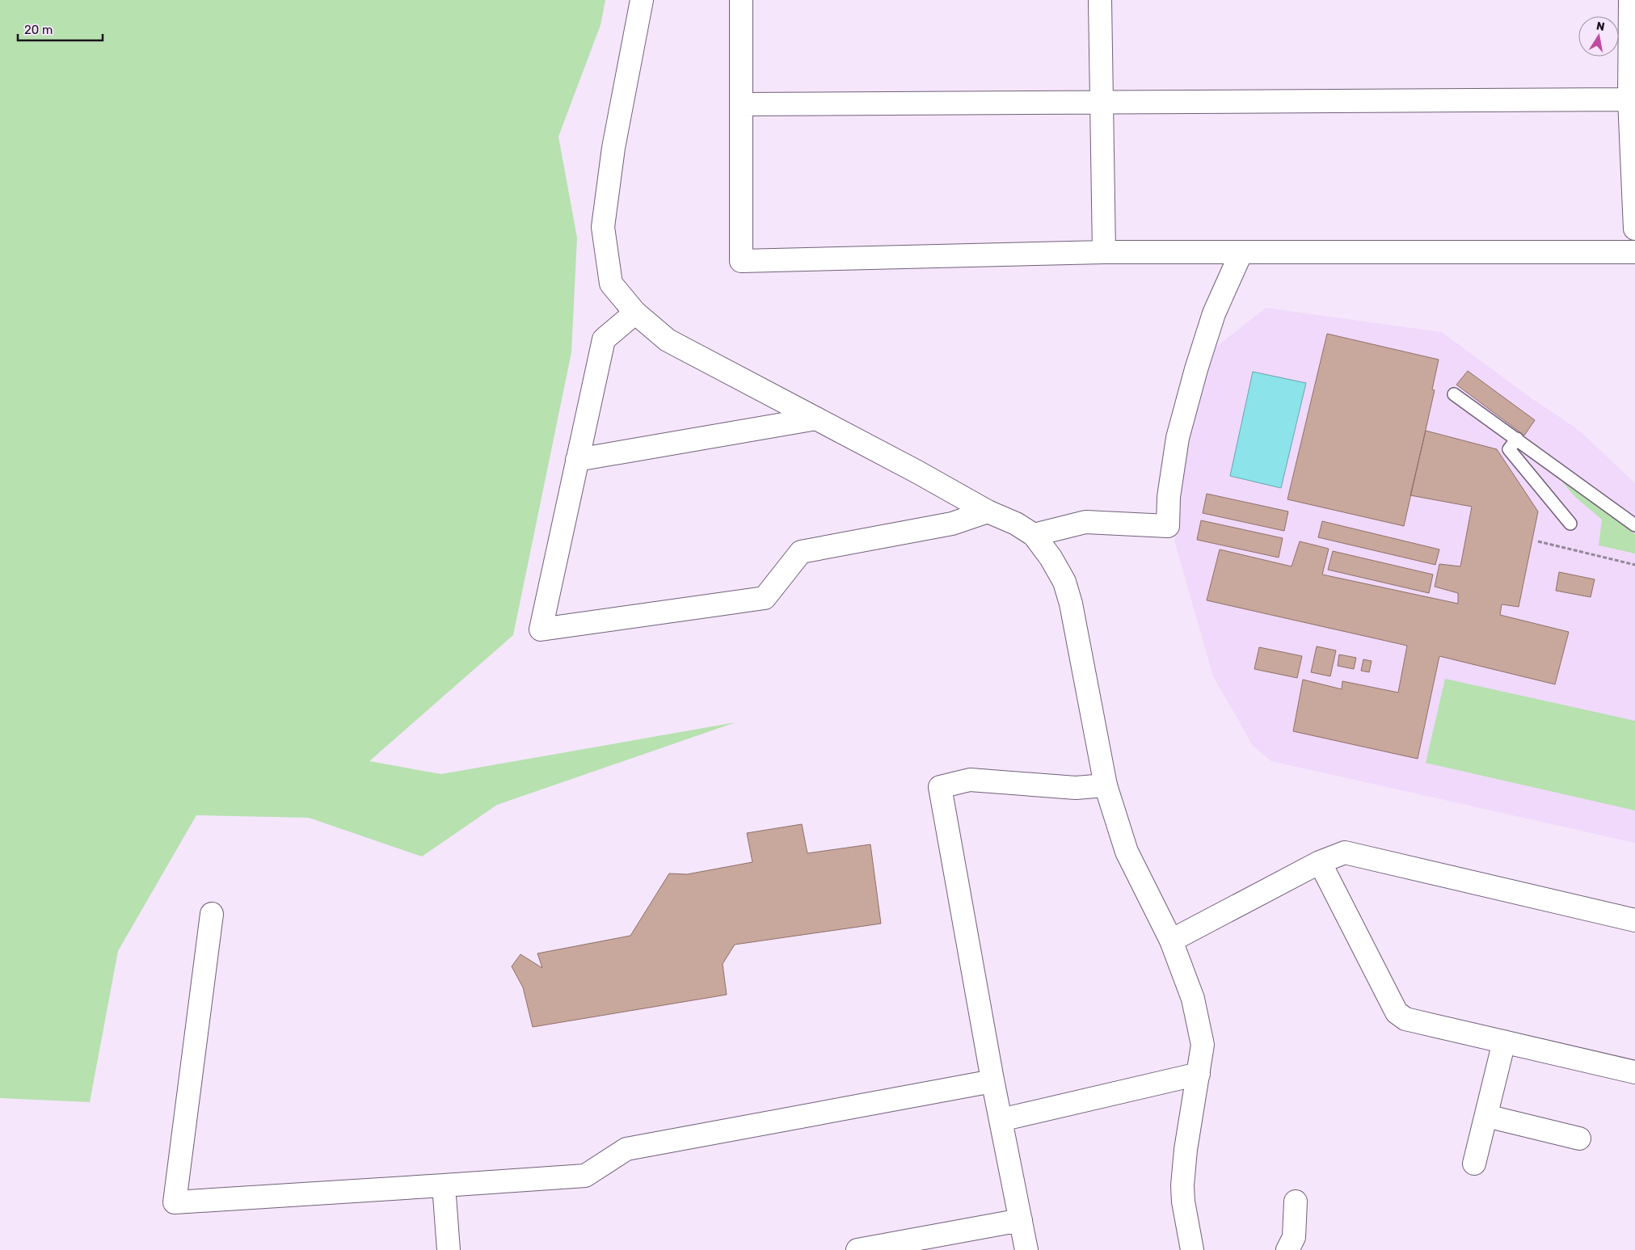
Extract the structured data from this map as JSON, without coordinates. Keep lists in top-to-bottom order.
{
  "scale_bar": "20 m",
  "north": "top"
}
